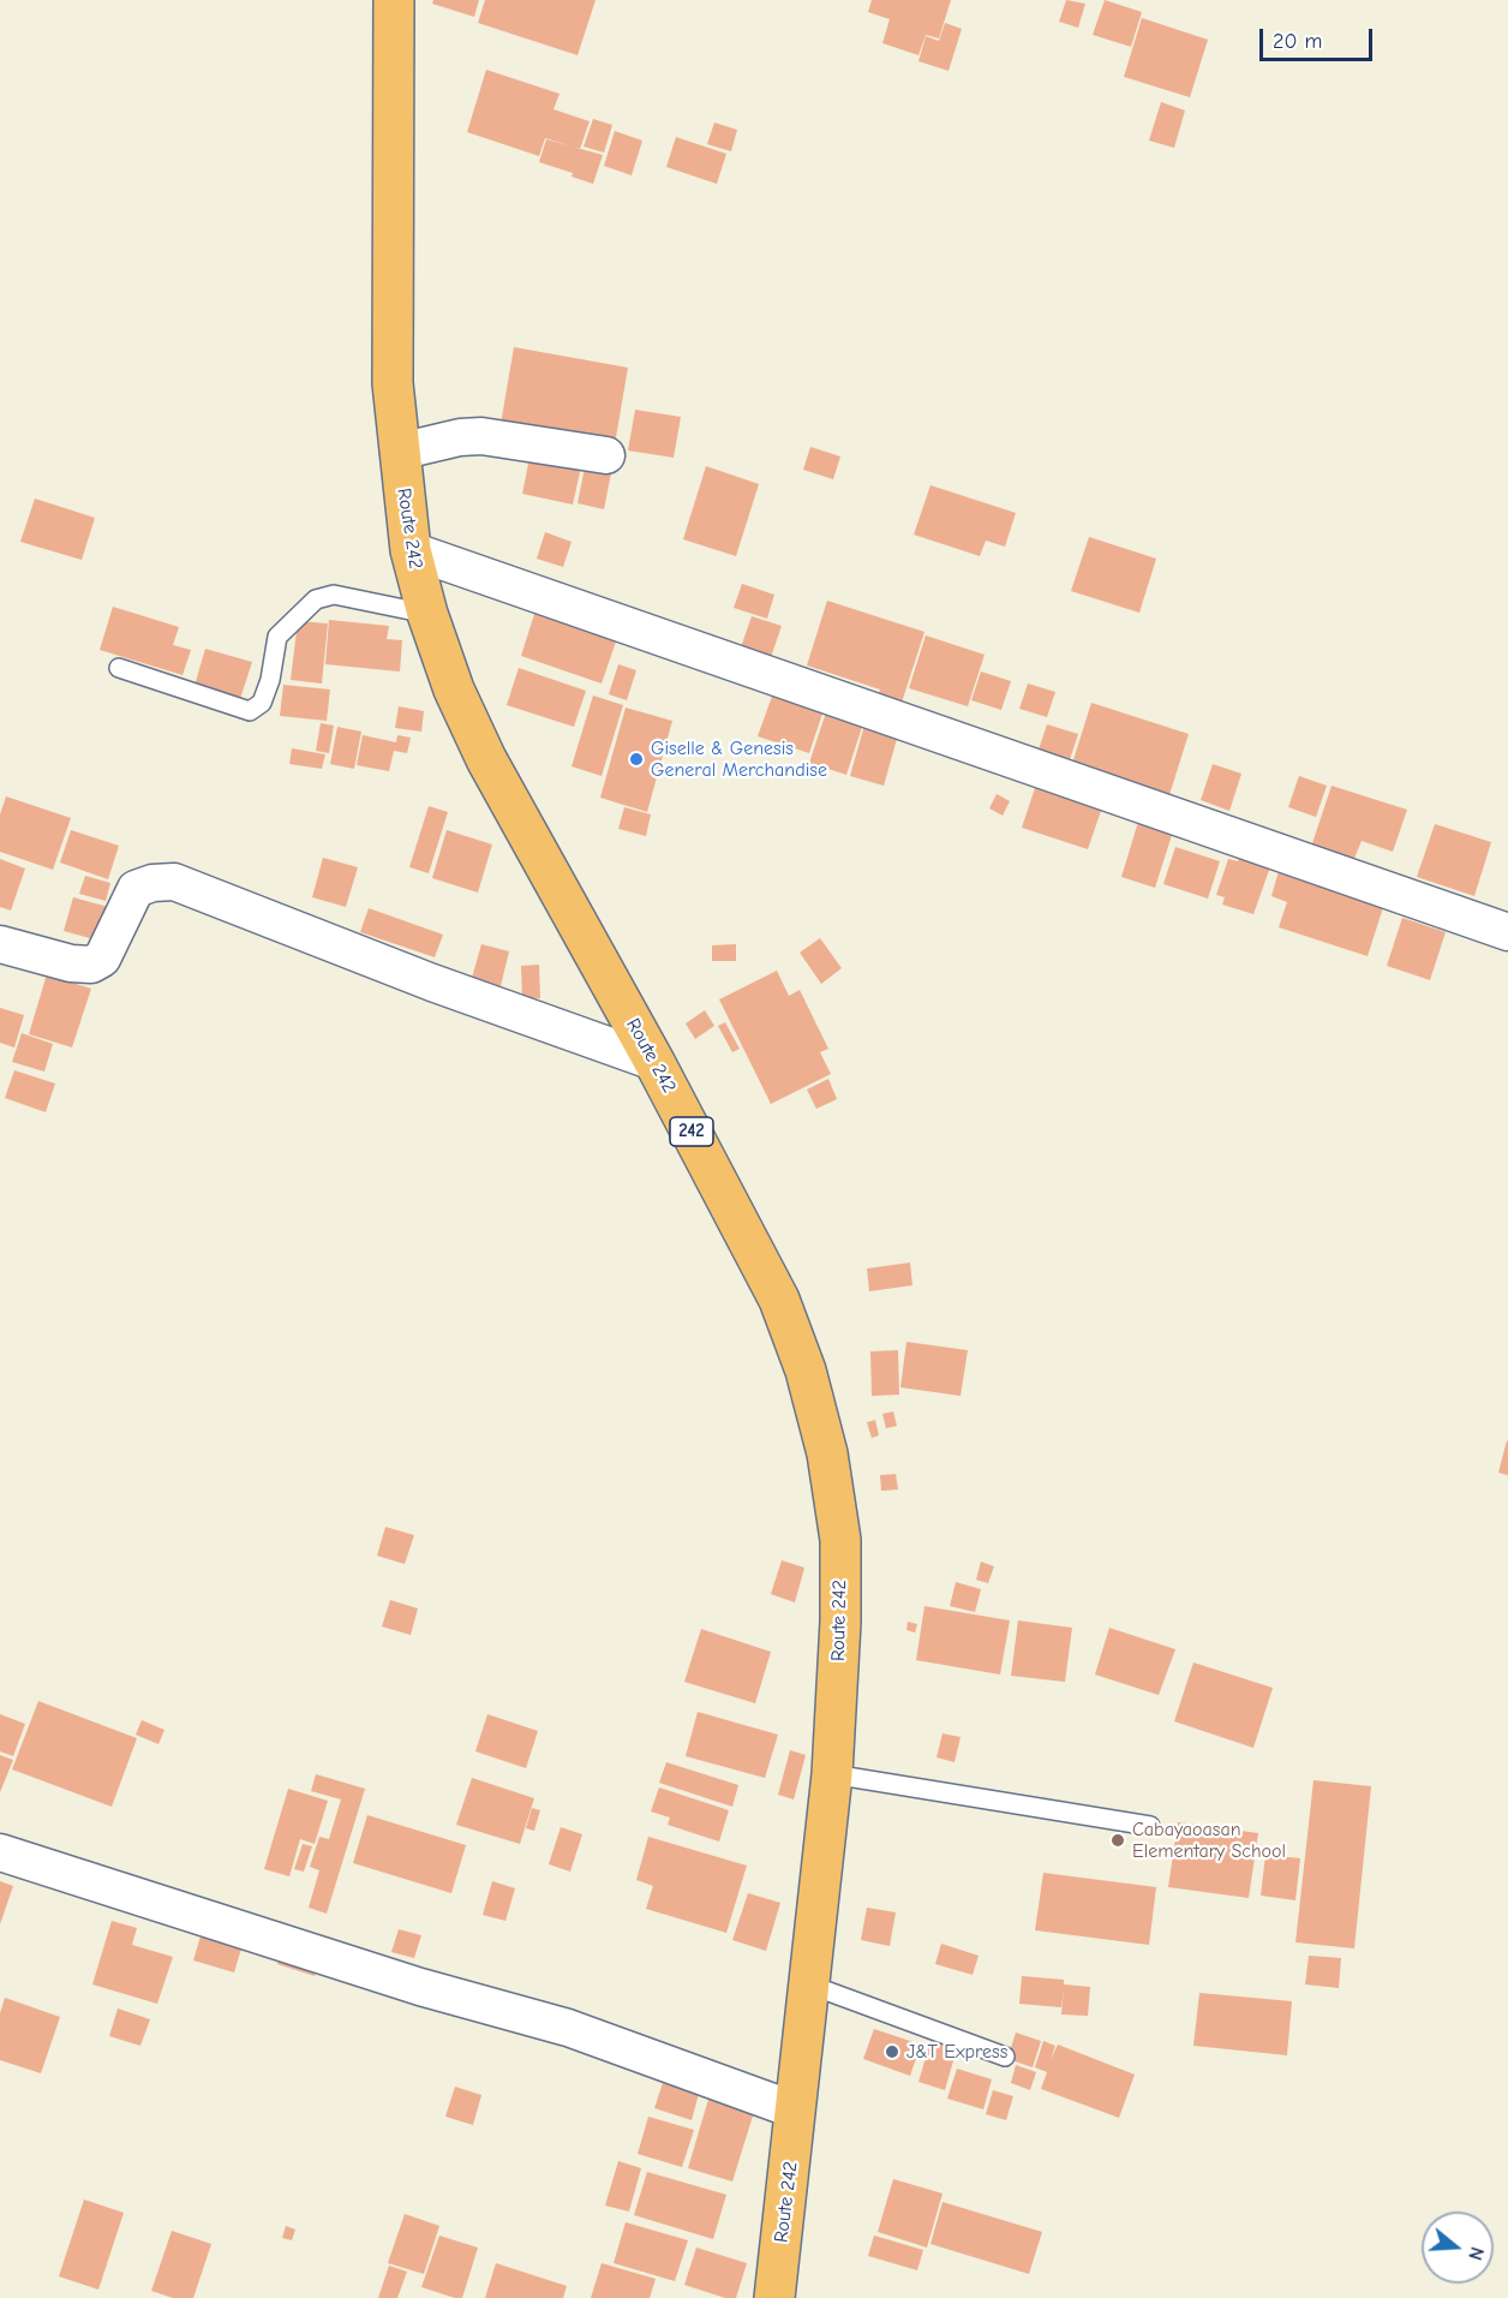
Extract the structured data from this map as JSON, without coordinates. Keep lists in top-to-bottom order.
{
  "streets": {
    "main road": ["Route 242", "242"]
  },
  "places": ["Giselle & Genesis General Merchandise", "Cabayaoasan Elementary School", "J&T Express"],
  "scale_bar": "20 m",
  "north": "right"
}
